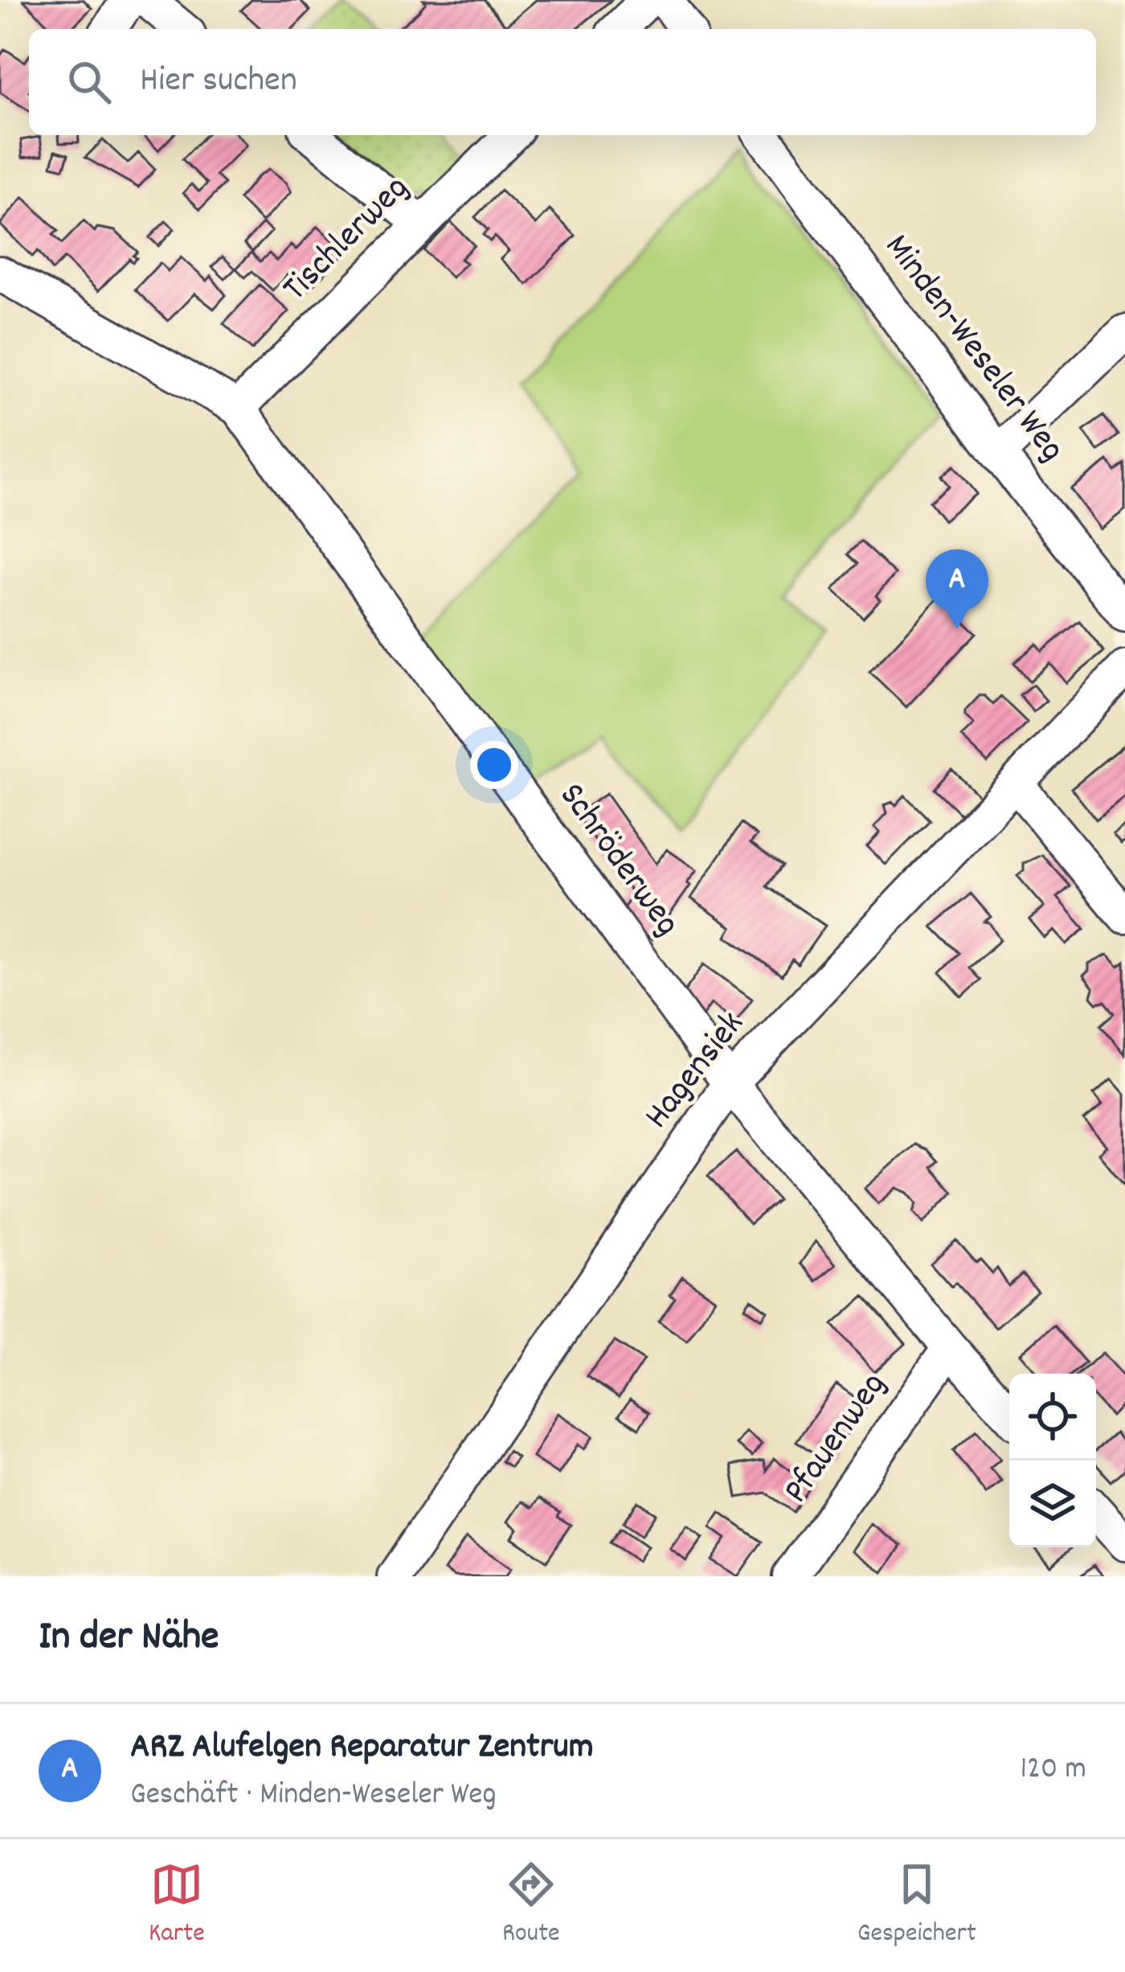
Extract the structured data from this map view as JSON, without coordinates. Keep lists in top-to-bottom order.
{
  "streets": {
    "street": [
      "Tischlerweg",
      "Minden-Weseler Weg",
      "Schröderweg",
      "Hagensiek",
      "Pfauenweg"
    ]
  },
  "crossings": [
    ["Tischlerweg", "Schröderweg"],
    ["Schröderweg", "Hagensiek"],
    ["Schröderweg", "Pfauenweg"]
  ],
  "page": {
    "search": "Hier suchen",
    "pins": "A",
    "heading": "In der Nähe",
    "list": [
      {
        "mark": "A",
        "name": "ARZ Alufelgen Reparatur Zentrum",
        "note": "Geschäft · Minden-Weseler Weg",
        "value": "120 m"
      }
    ],
    "nav": ["Karte", "Route", "Gespeichert"]
  }
}
